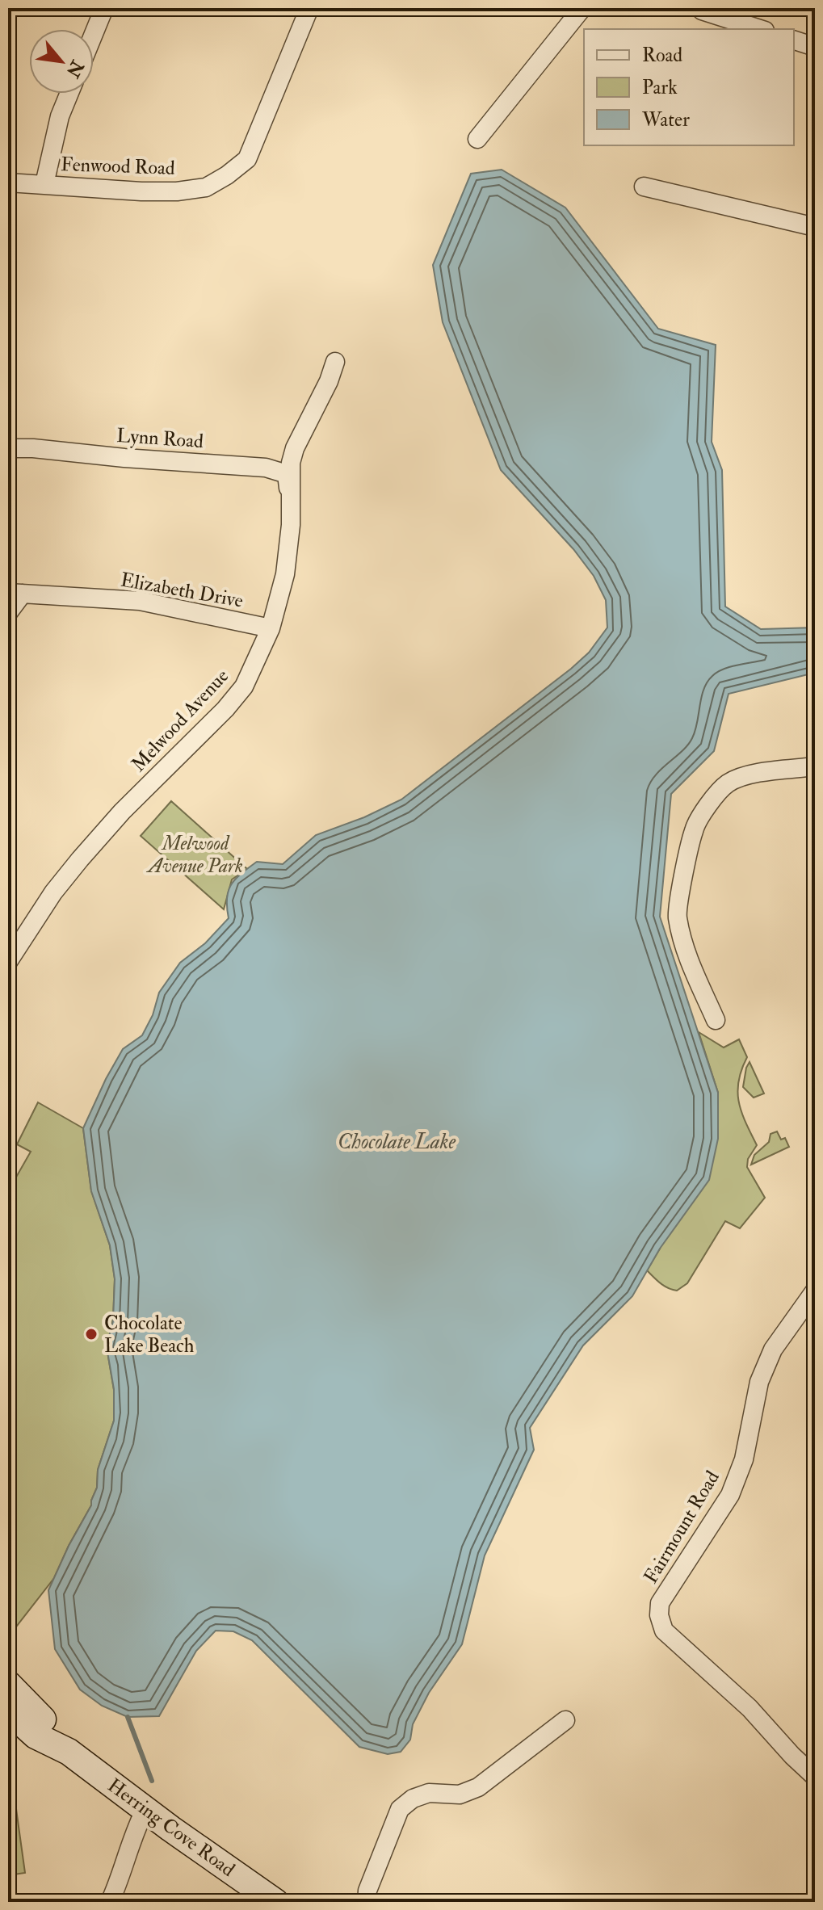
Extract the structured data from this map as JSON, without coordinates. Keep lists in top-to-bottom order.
{
  "streets": {
    "main road": ["Herring Cove Road"],
    "street": [
      "Fenwood Road",
      "Lynn Road",
      "Elizabeth Drive",
      "Melwood Avenue",
      "Fairmount Road"
    ]
  },
  "crossings": [
    ["Lynn Road", "Melwood Avenue"],
    ["Elizabeth Drive", "Melwood Avenue"]
  ],
  "water": ["Chocolate Lake"],
  "parks": ["Melwood Avenue Park"],
  "places": ["Chocolate Lake Beach"],
  "legend": ["Road", "Park", "Water"],
  "north": "bottom right"
}
